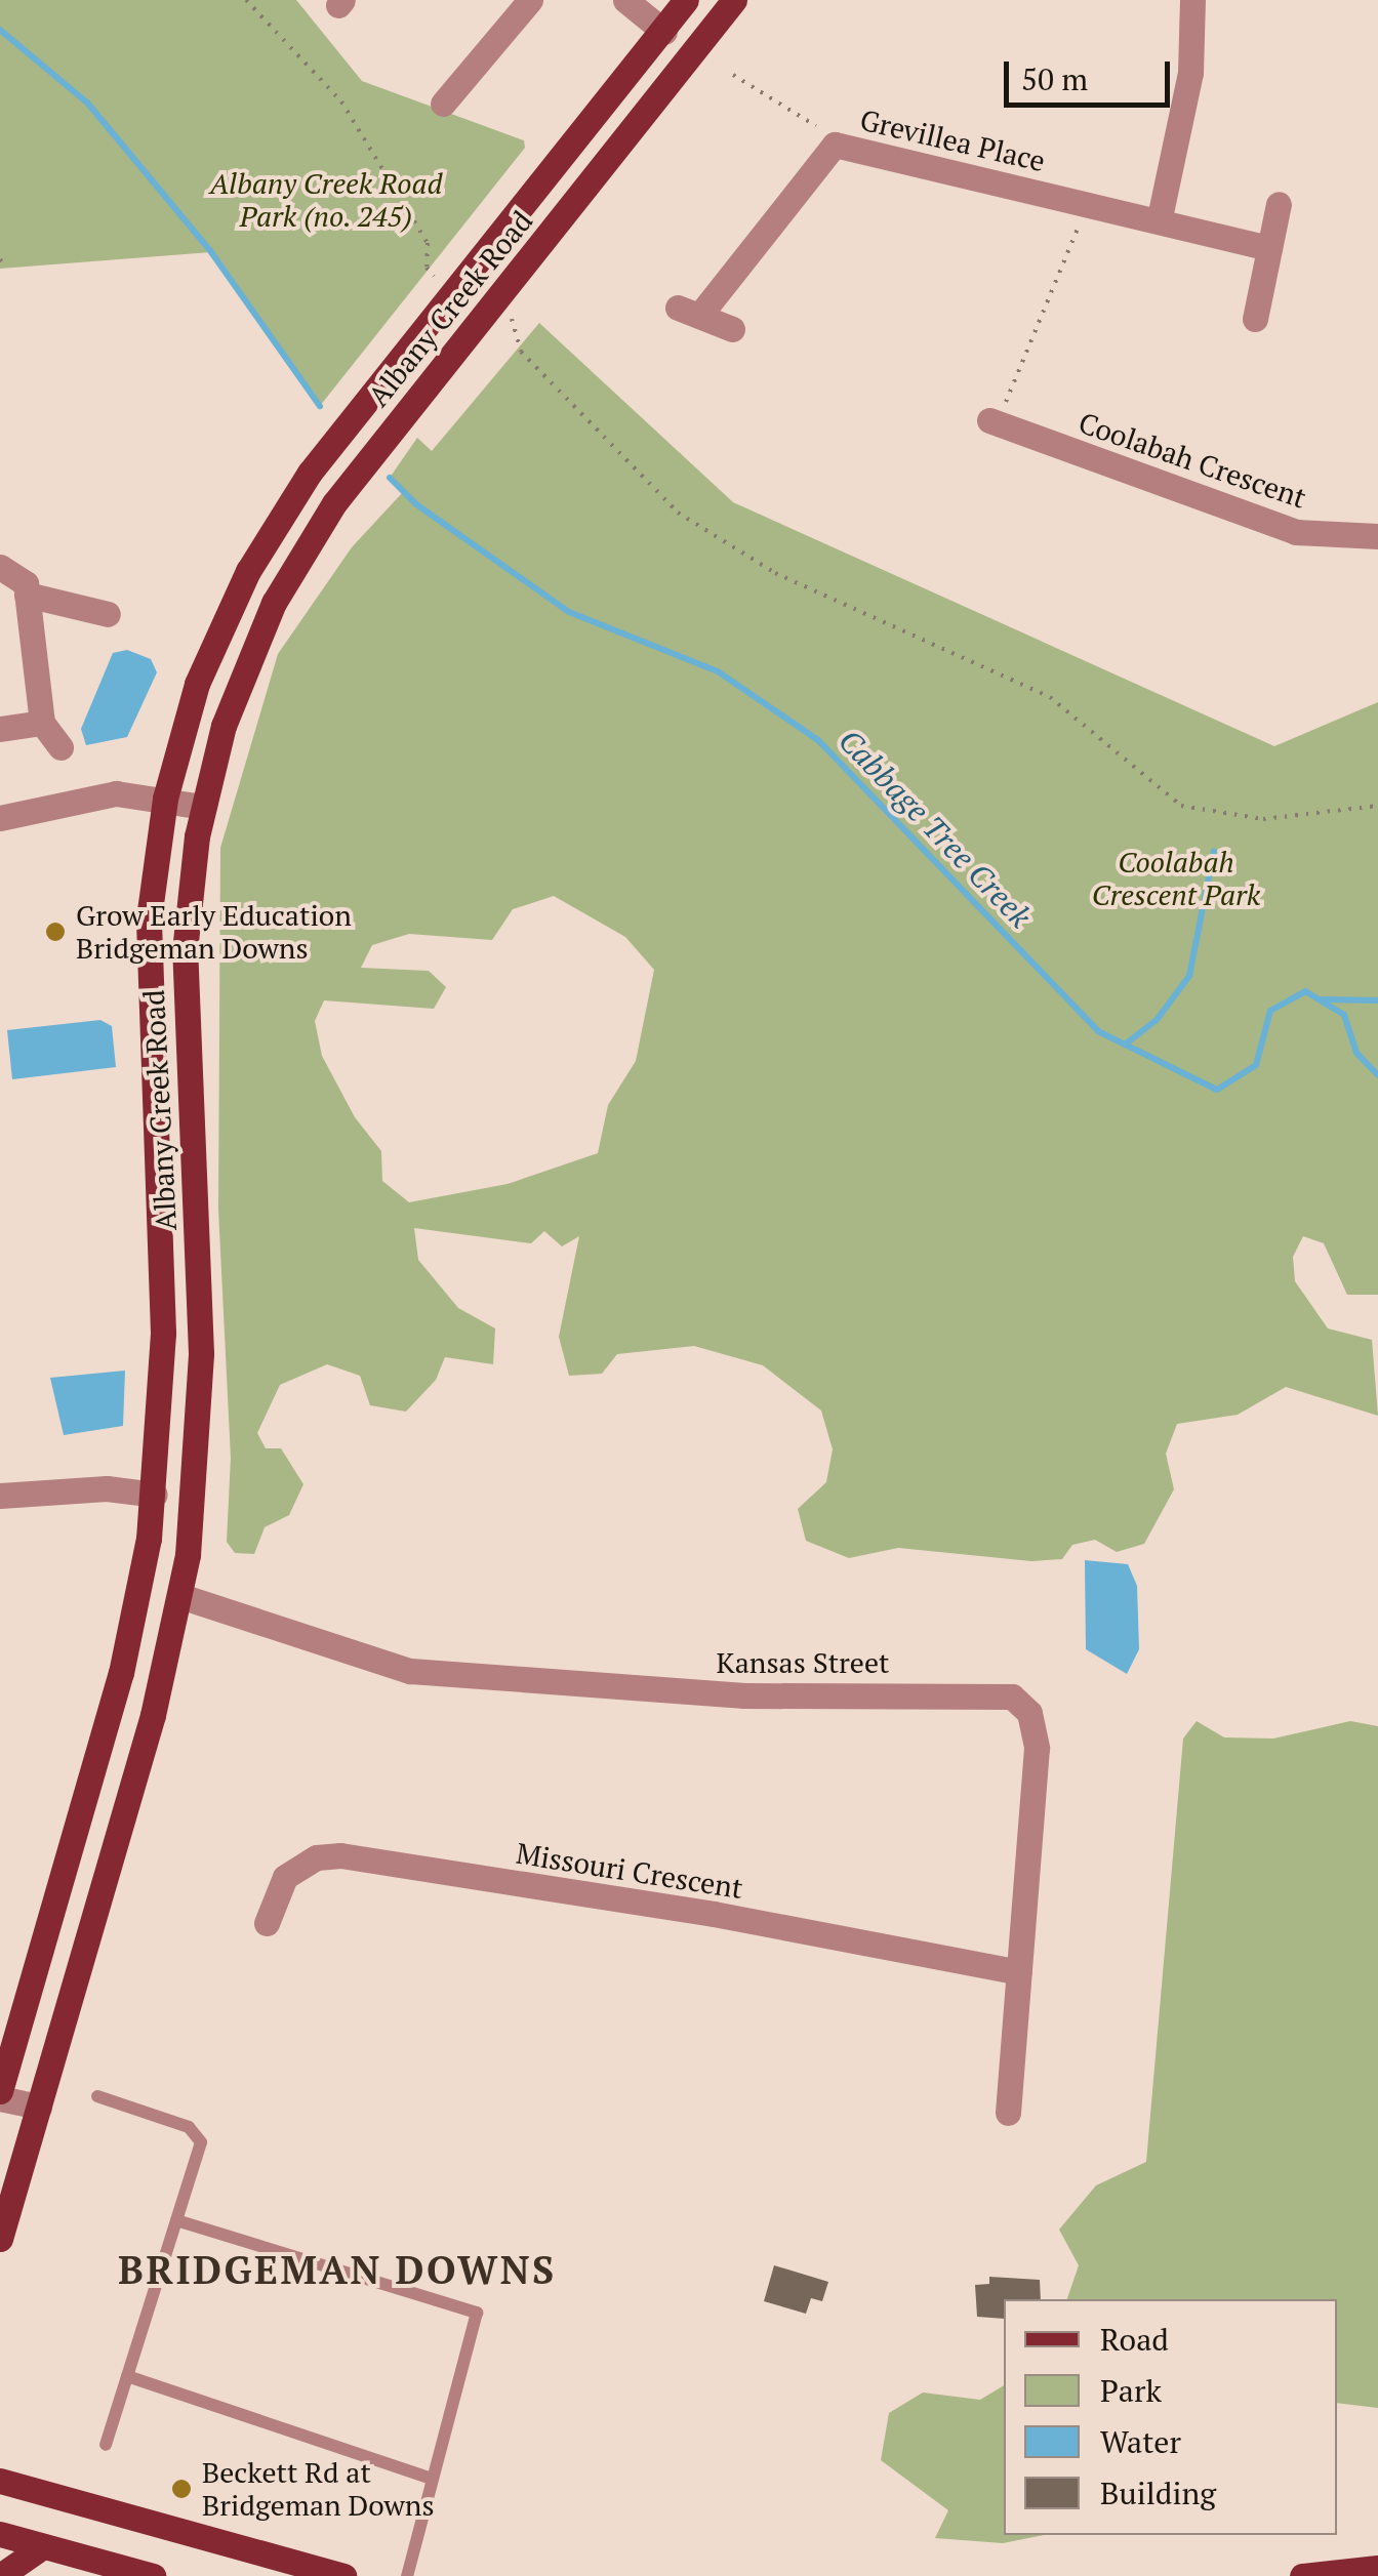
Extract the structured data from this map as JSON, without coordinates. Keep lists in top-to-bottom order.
{
  "streets": {
    "main road": ["Albany Creek Road"],
    "street": [
      "Grevillea Place",
      "Coolabah Crescent",
      "Kansas Street",
      "Missouri Crescent"
    ]
  },
  "crossings": [
    ["Albany Creek Road", "Kansas Street"],
    ["Kansas Street", "Missouri Crescent"]
  ],
  "districts": ["BRIDGEMAN DOWNS"],
  "water": ["Cabbage Tree Creek"],
  "parks": ["Albany Creek Road Park (no. 245)", "Coolabah Crescent Park"],
  "places": ["Grow Early Education Bridgeman Downs", "Beckett Rd at Bridgeman Downs"],
  "legend": [
    "Road",
    "Park",
    "Water",
    "Building"
  ],
  "scale_bar": "50 m"
}
